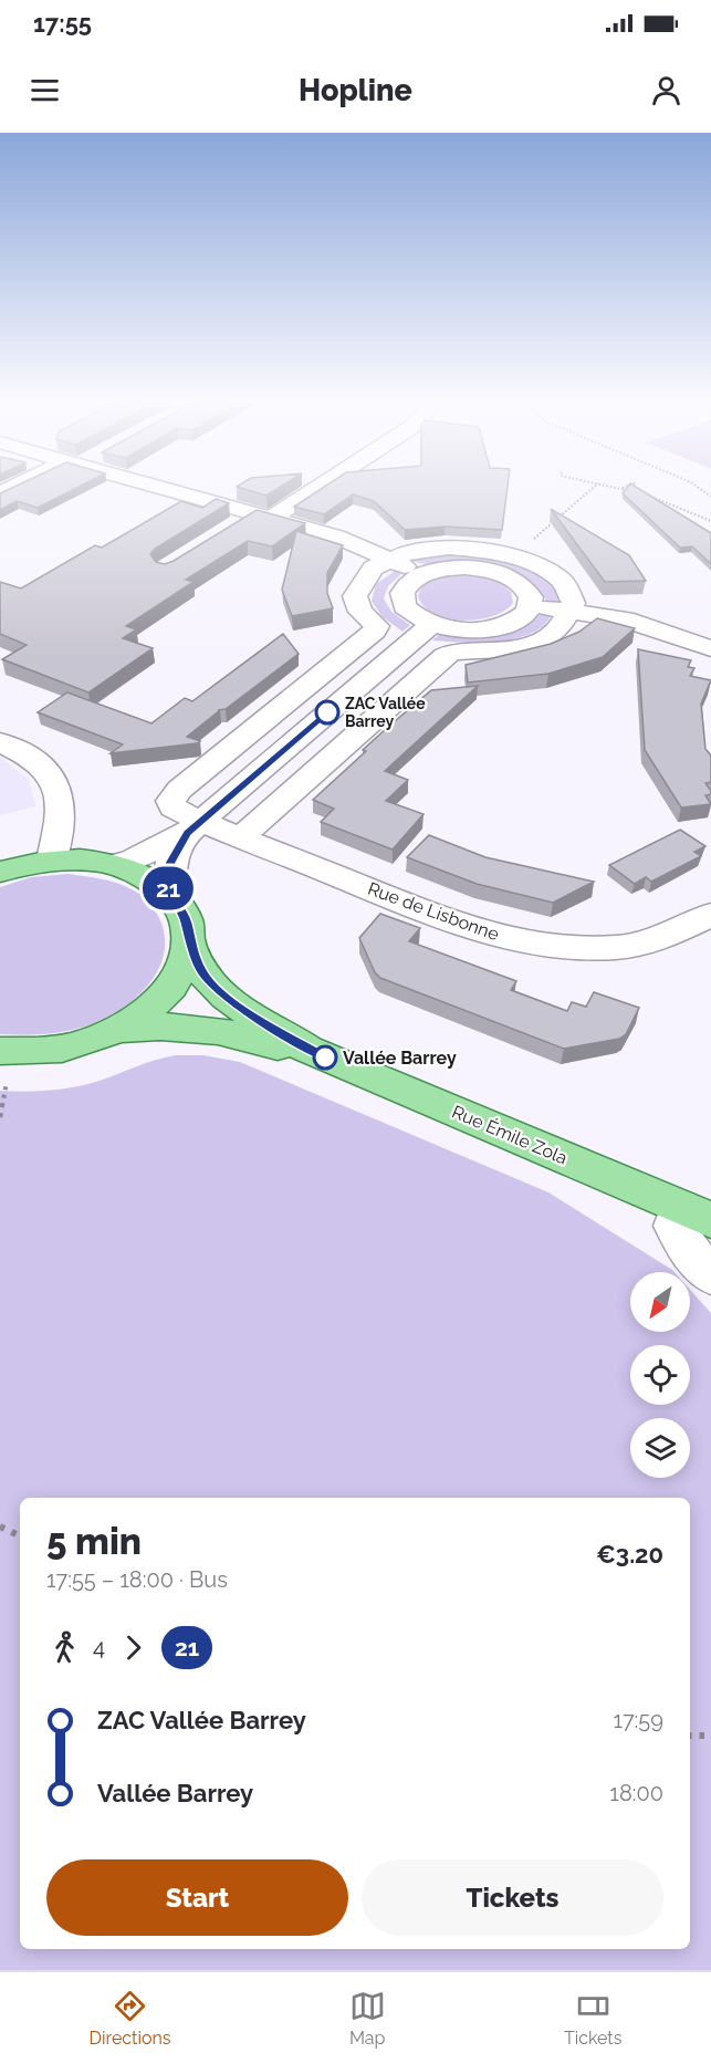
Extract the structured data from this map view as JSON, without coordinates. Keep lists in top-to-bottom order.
{
  "streets": {
    "main road": ["Rue Émile Zola"],
    "street": ["Rue de Lisbonne"]
  },
  "places": ["ZAC Vallée Barrey", "Vallée Barrey"],
  "lines": ["bus line 21"],
  "north": "bottom left",
  "page": {
    "status": "17:55",
    "header": "Hopline",
    "on_map": "21",
    "heading": ["5 min", "17:55 – 18:00 · Bus", "€3.20"],
    "legs": ["4", "21"],
    "list": [
      {
        "name": "ZAC Vallée Barrey",
        "value": "17:59"
      },
      {
        "name": "Vallée Barrey",
        "value": "18:00"
      }
    ],
    "buttons": ["Start", "Tickets"],
    "tabs": ["Directions", "Map", "Tickets"]
  }
}
